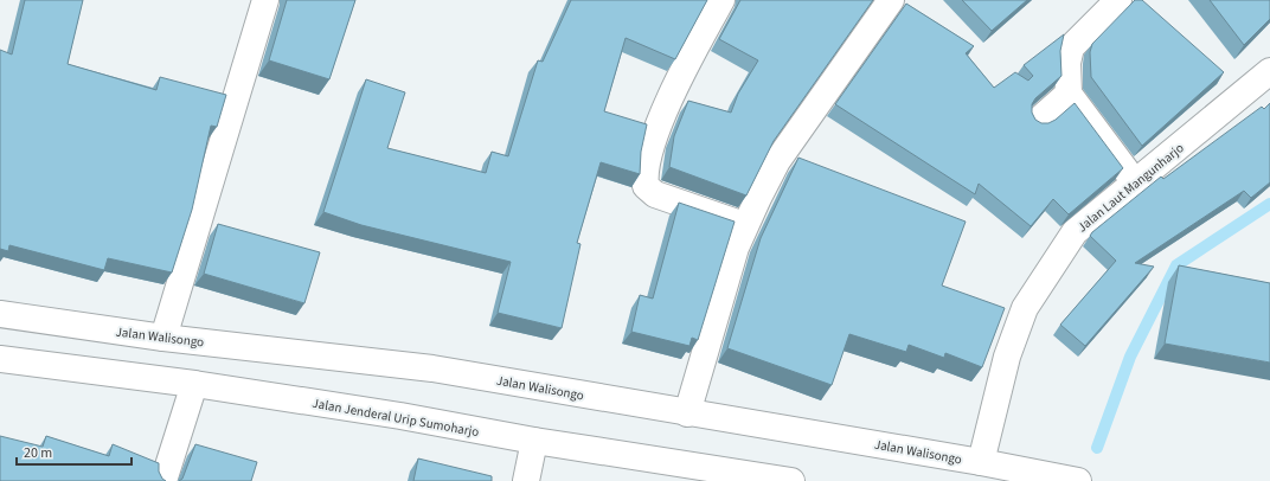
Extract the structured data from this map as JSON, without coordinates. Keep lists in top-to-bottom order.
{
  "streets": {
    "main road": ["Jalan Laut Mangunharjo", "Jalan Walisongo", "Jalan Jenderal Urip Sumoharjo"]
  },
  "crossings": [
    ["Jalan Laut Mangunharjo", "Jalan Walisongo"]
  ],
  "scale_bar": "20 m"
}
